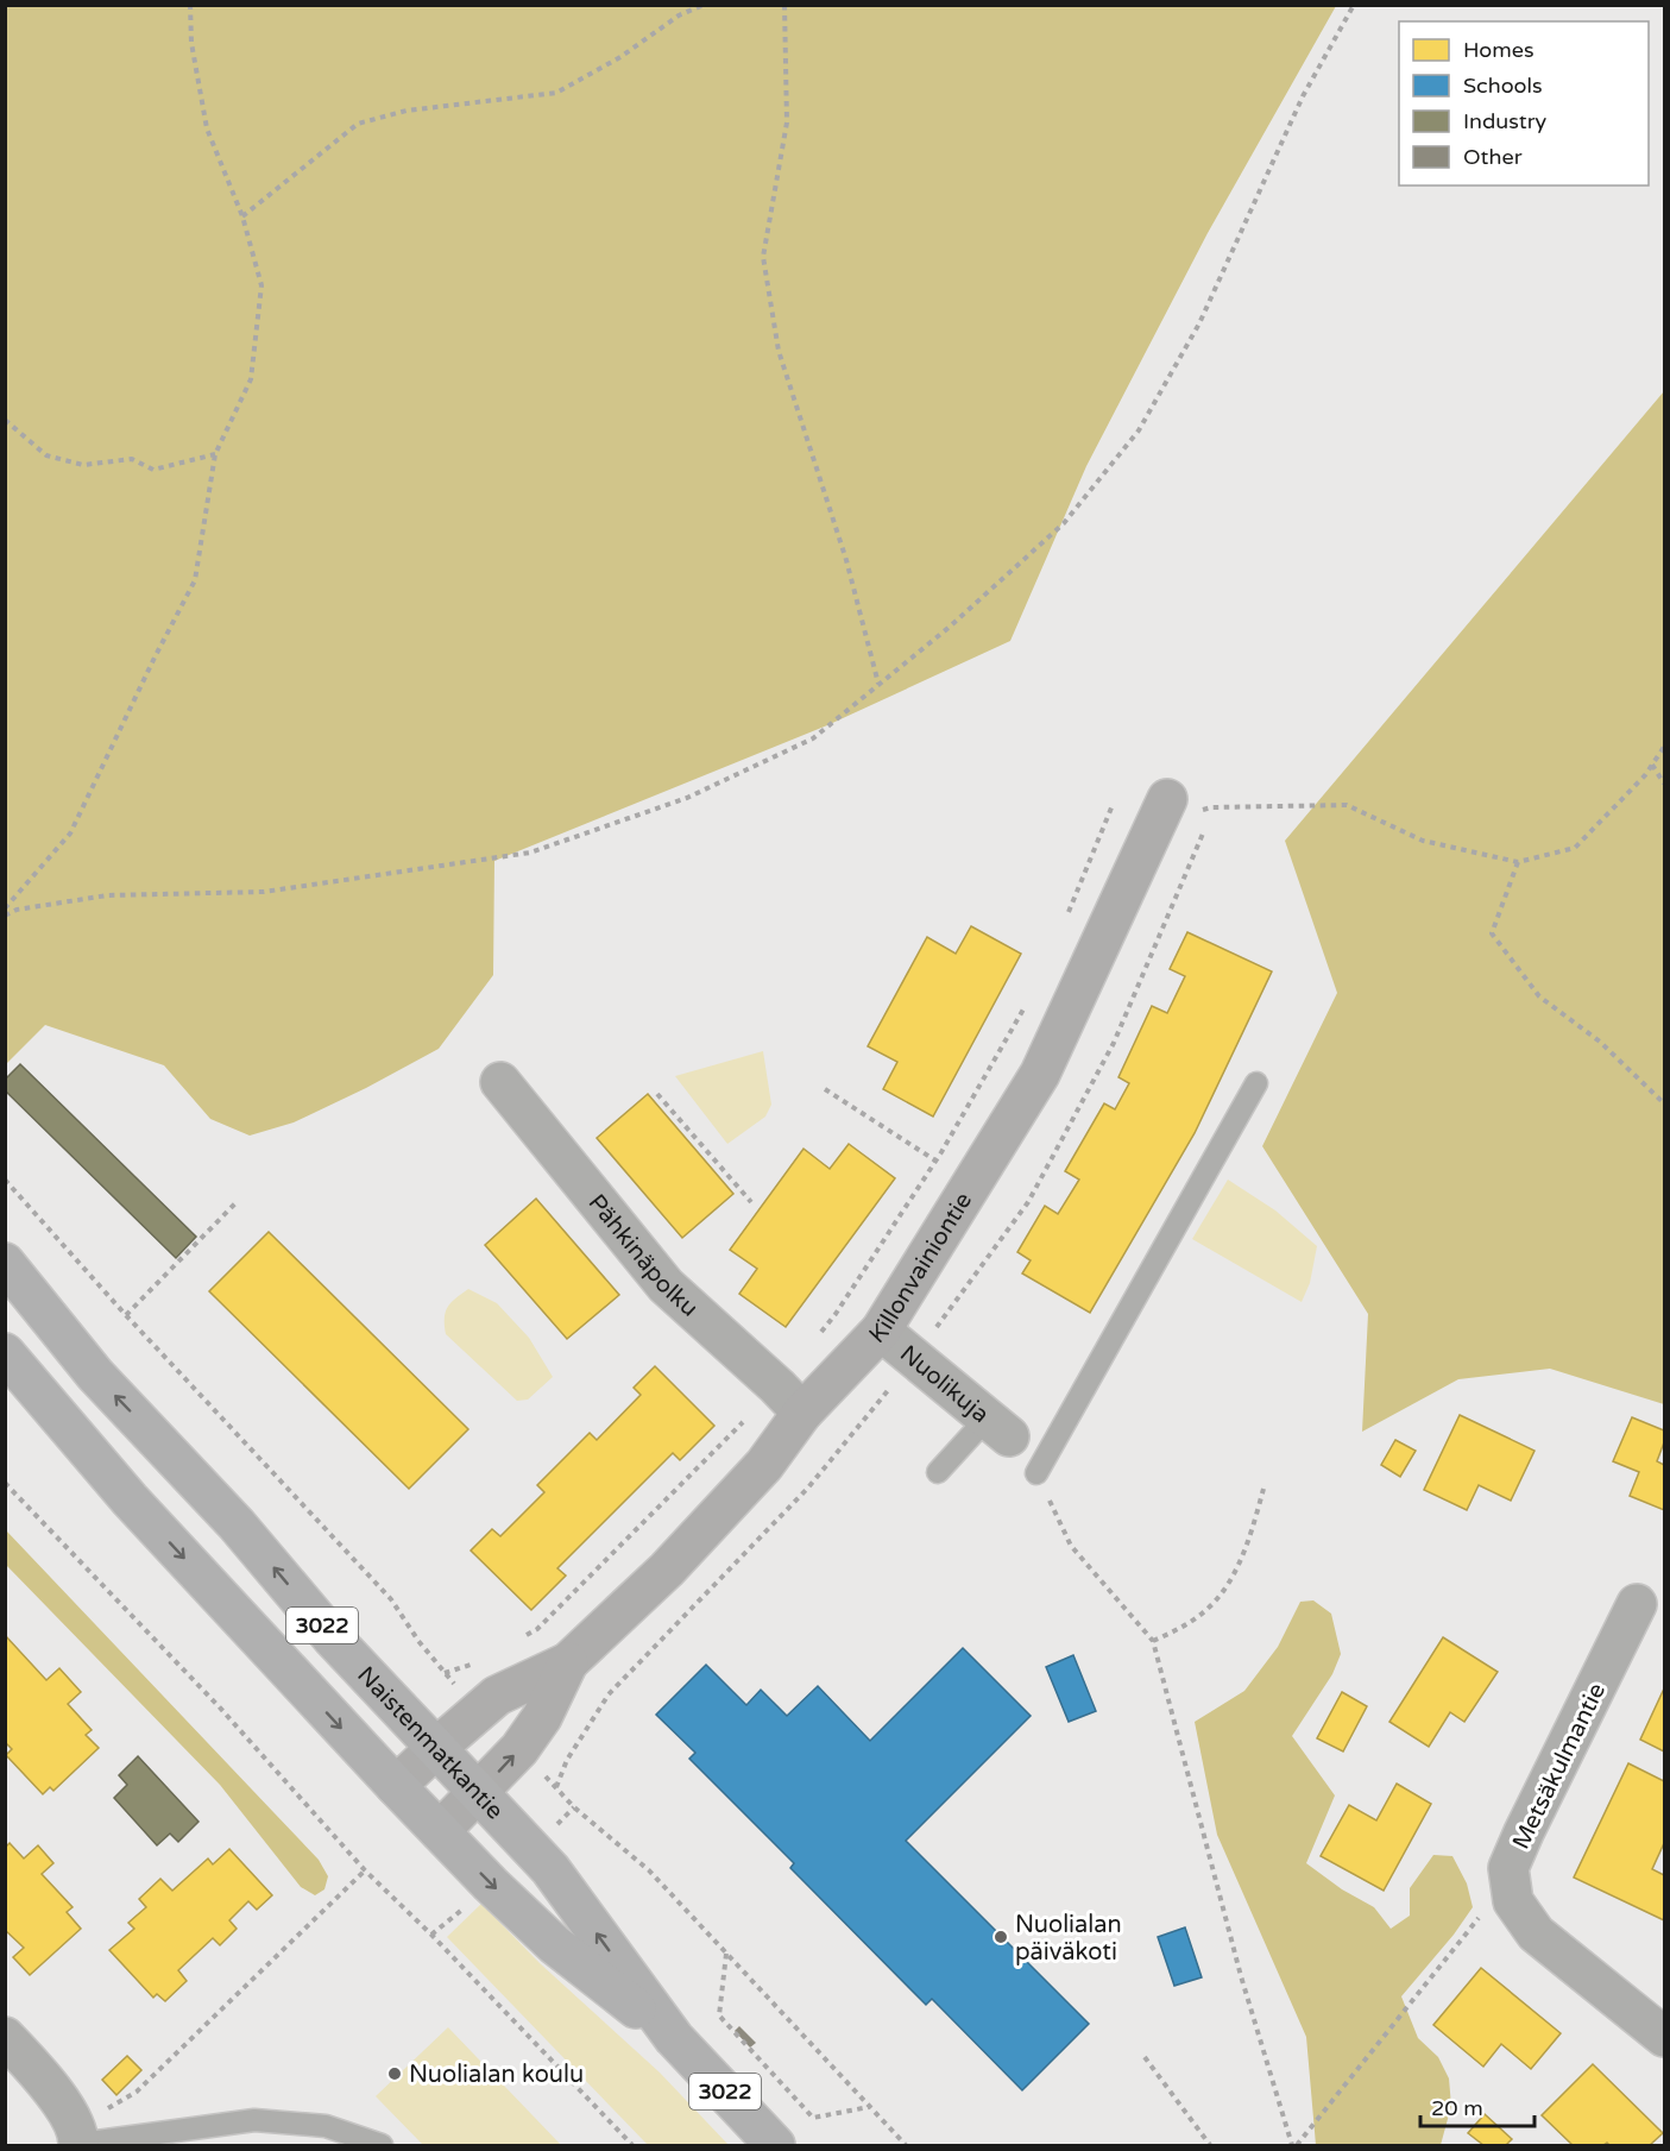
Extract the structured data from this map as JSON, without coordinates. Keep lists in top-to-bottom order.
{
  "streets": {
    "main road": ["3022", "Naistenmatkantie"],
    "street": [
      "Pähkinäpolku",
      "Killonvainiontie",
      "Nuolikuja",
      "Metsäkulmantie"
    ]
  },
  "crossings": [
    ["Pähkinäpolku", "Killonvainiontie"],
    ["Killonvainiontie", "Nuolikuja"],
    ["Killonvainiontie", "Naistenmatkantie"]
  ],
  "places": ["Nuolialan päiväkoti", "Nuolialan koulu"],
  "legend": [
    "Homes",
    "Schools",
    "Industry",
    "Other"
  ],
  "scale_bar": "20 m"
}
